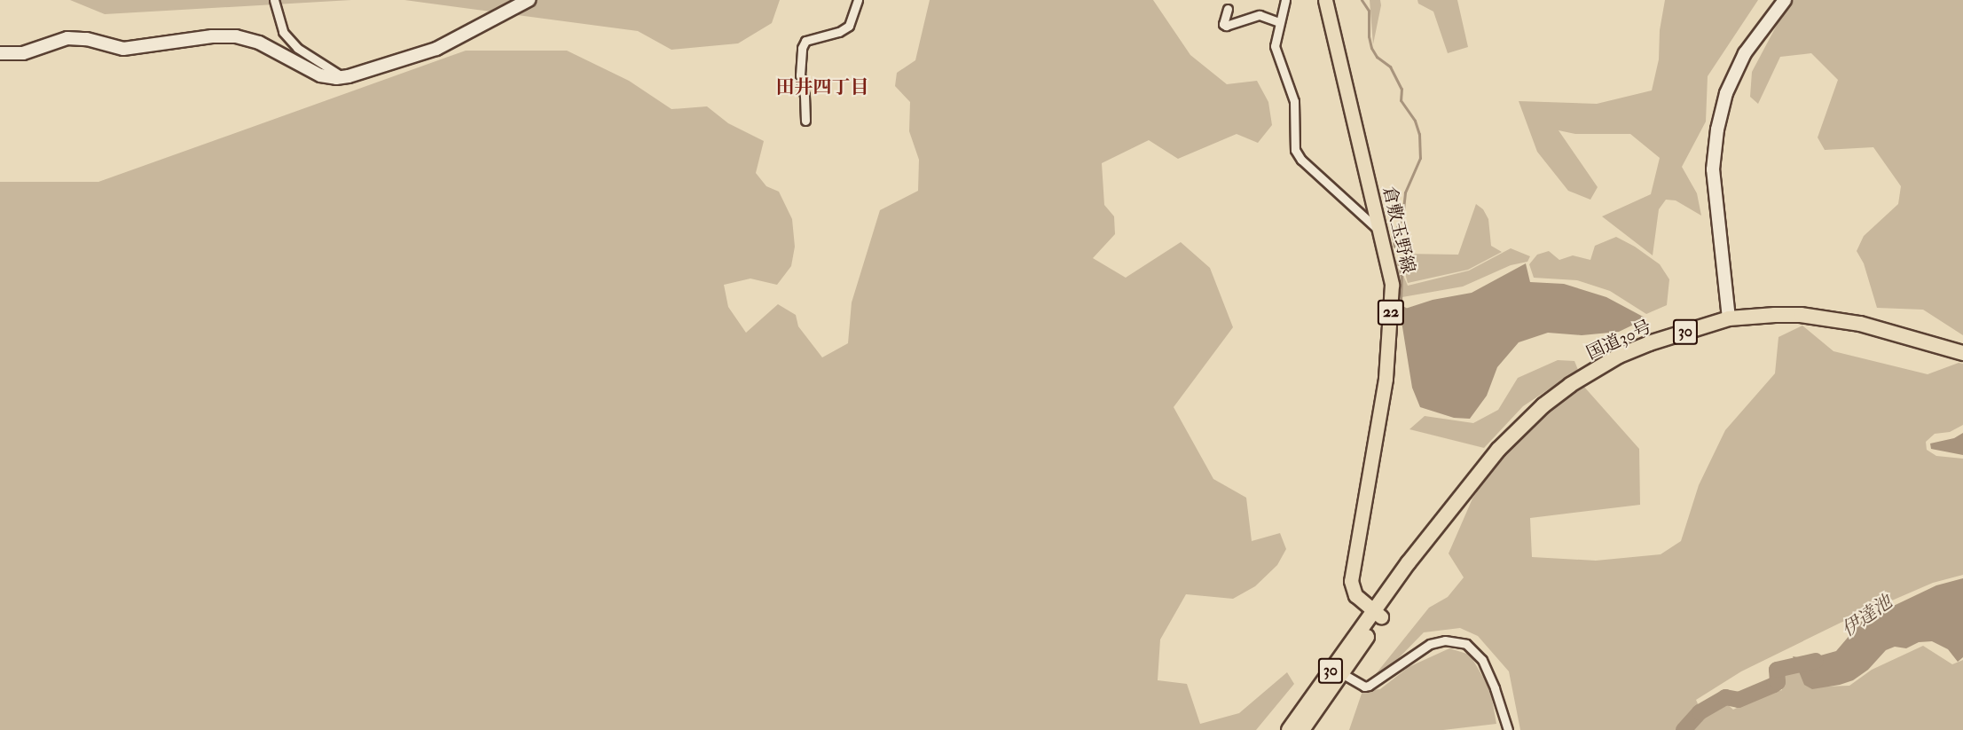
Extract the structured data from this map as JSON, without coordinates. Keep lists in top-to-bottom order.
{
  "streets": {
    "highway": ["30", "国道30号"],
    "main road": ["倉敷玉野線", "22"]
  },
  "crossings": [
    ["倉敷玉野線", "国道30号"]
  ],
  "districts": ["田井四丁目"],
  "water": ["伊達池"]
}
